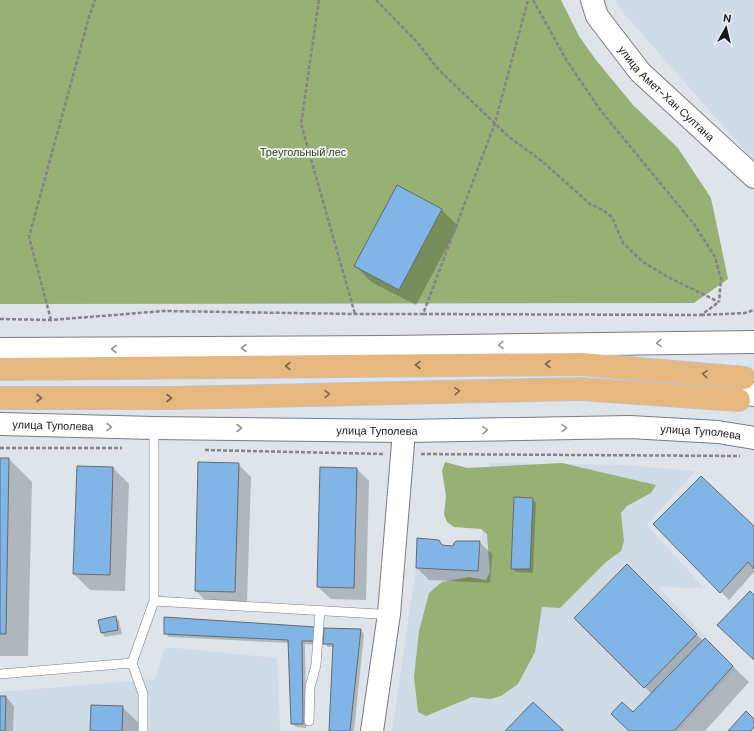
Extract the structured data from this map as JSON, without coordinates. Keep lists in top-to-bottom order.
{
  "streets": {
    "main road": ["улица Амет-Хан Султана", "улица Туполева"]
  },
  "parks": ["Треугольный лес"],
  "north": "top"
}
